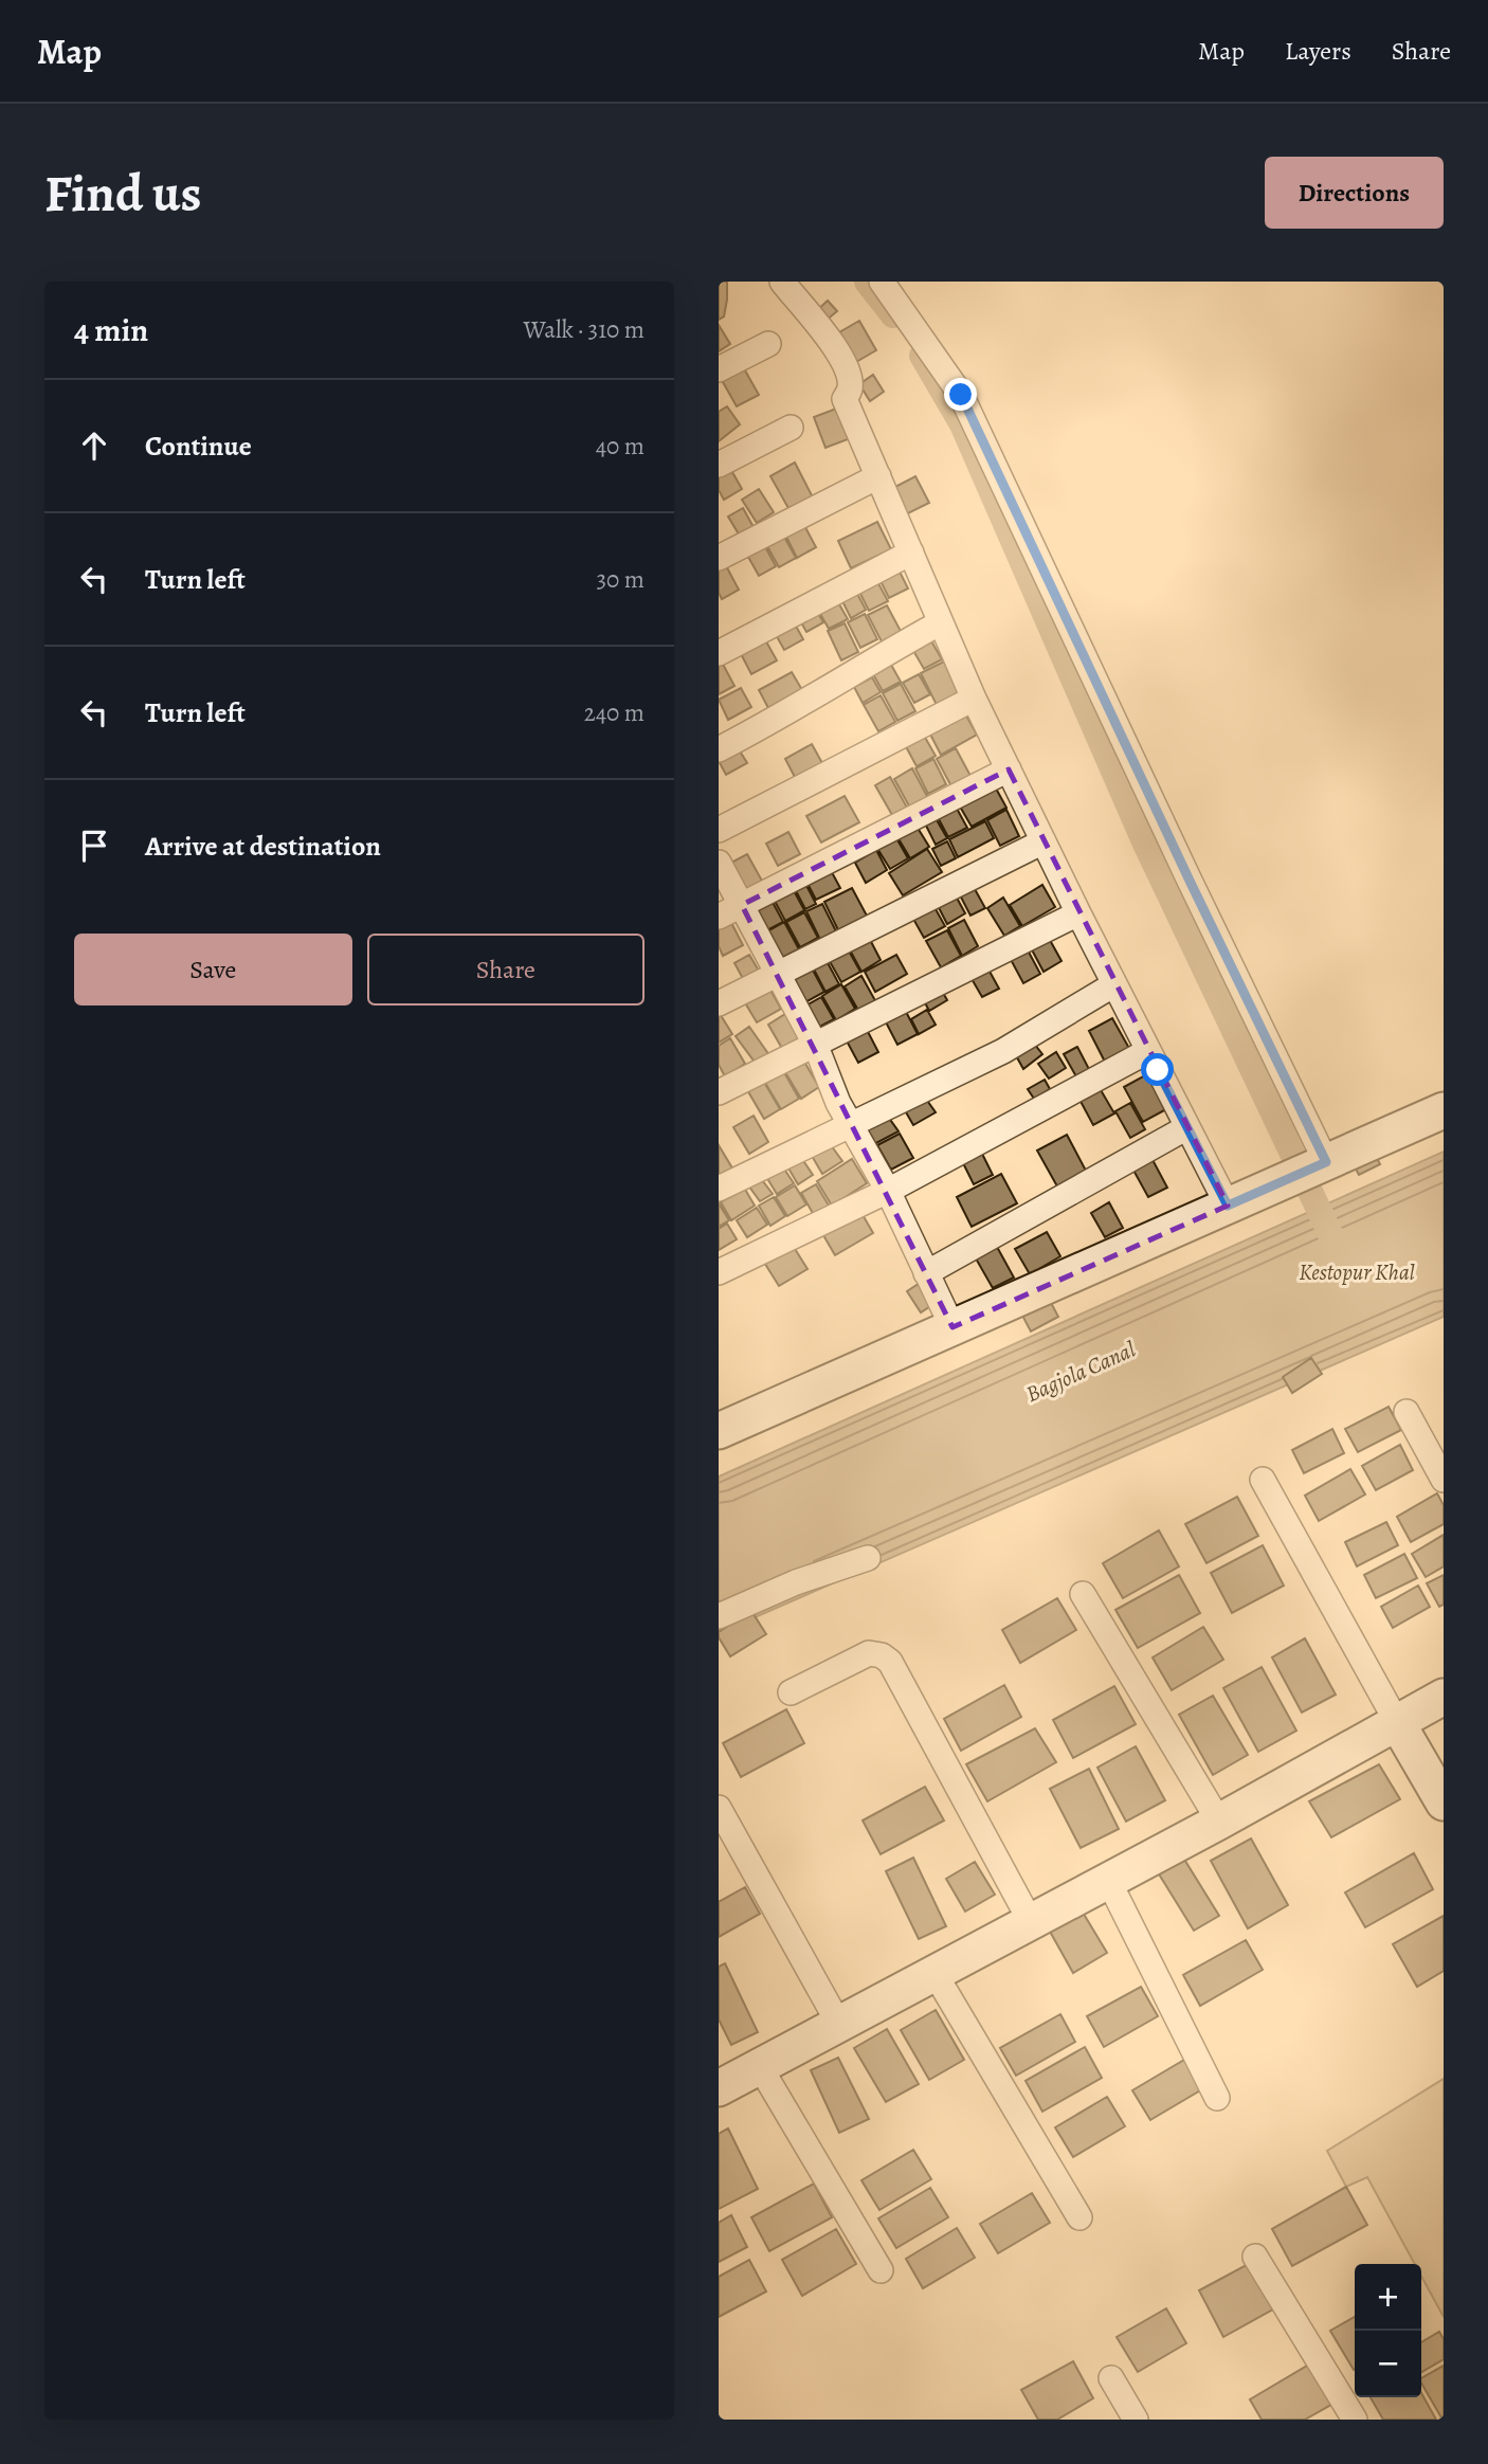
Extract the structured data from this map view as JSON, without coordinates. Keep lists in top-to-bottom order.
{
  "water": ["Kestopur Khal", "Bagjola Canal"],
  "page": {
    "header": "Map",
    "nav": ["Map", "Layers", "Share"],
    "buttons": [
      "Directions",
      ["Save", "Share"]
    ],
    "title": "Find us",
    "heading": ["4 min", "Walk · 310 m"],
    "list": [
      ["Continue", "40 m"],
      ["Turn left", "30 m"],
      ["Turn left", "240 m"],
      "Arrive at destination"
    ],
    "map_buttons": ["+", "−"]
  }
}
